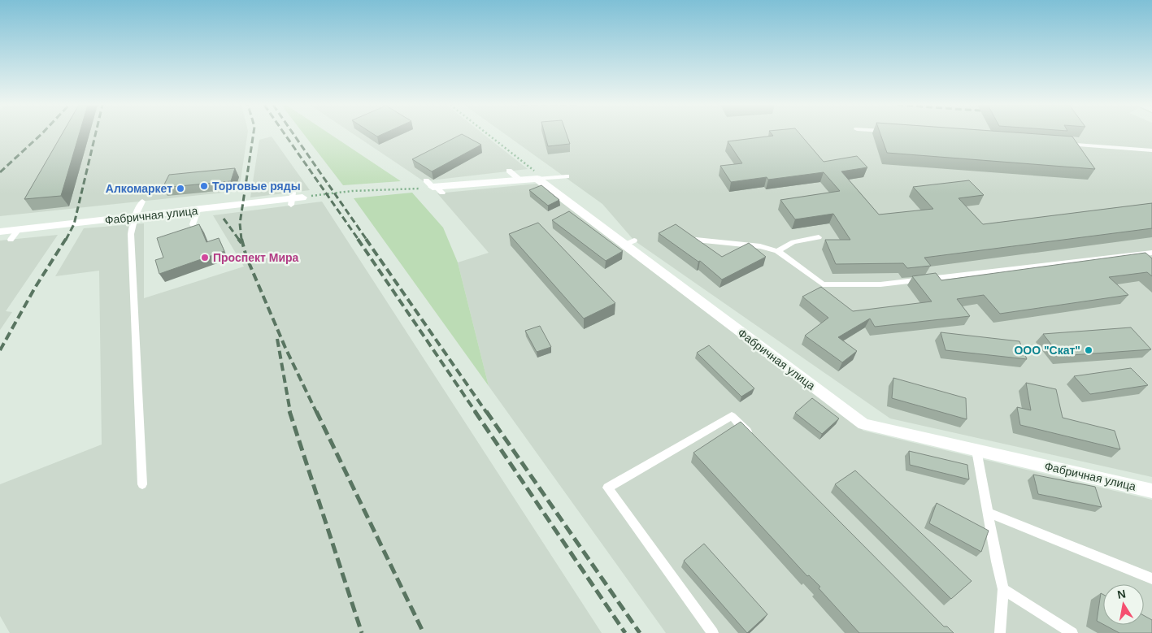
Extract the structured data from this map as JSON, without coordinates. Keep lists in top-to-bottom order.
{
  "streets": {
    "street": ["Фабричная улица"]
  },
  "places": [
    "Торговые ряды",
    "Алкомаркет",
    "Проспект Мира",
    "ООО \"Скат\""
  ],
  "north": "top"
}
